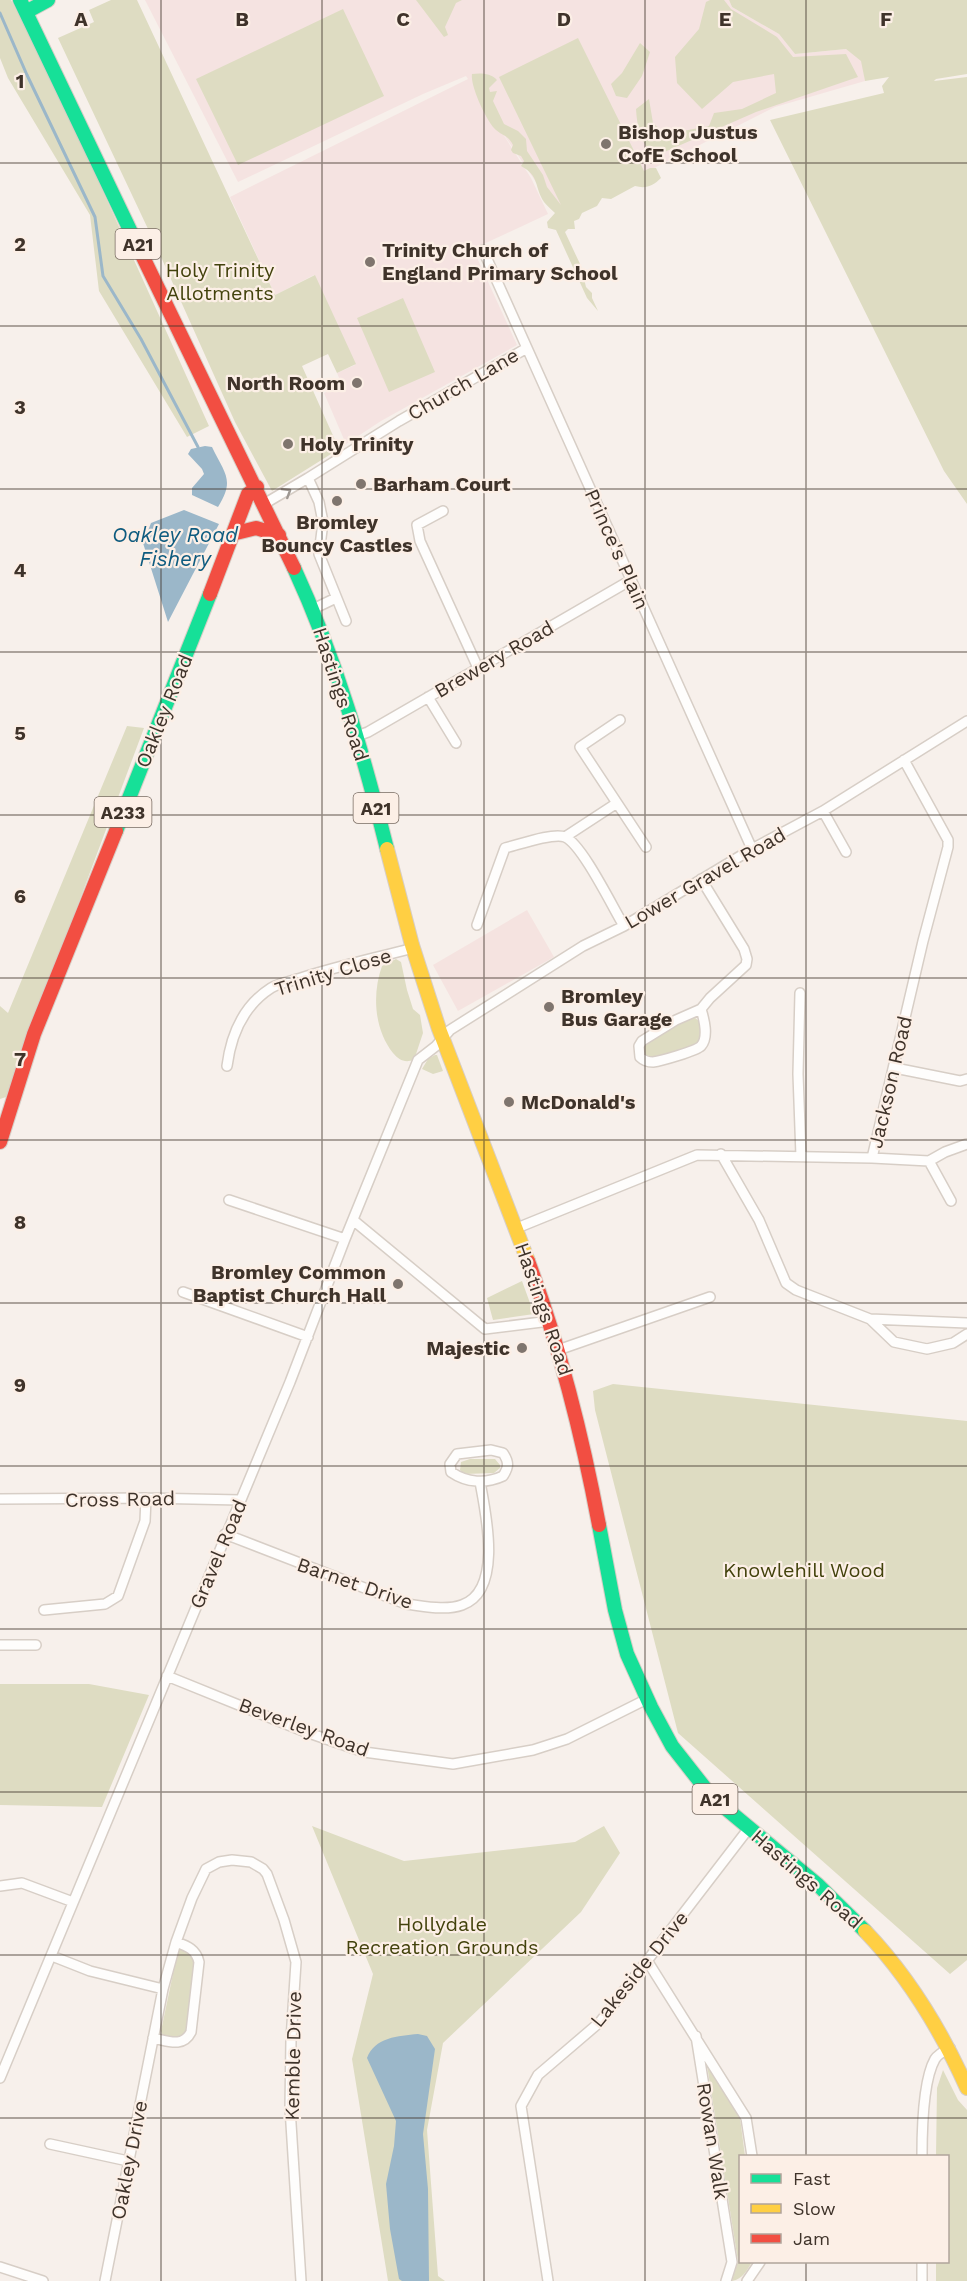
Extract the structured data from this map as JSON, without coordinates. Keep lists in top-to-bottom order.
{
  "streets": {
    "main road": [
      "A21",
      "Hastings Road",
      "Oakley Road",
      "A233"
    ],
    "street": [
      "Church Lane",
      "Prince's Plain",
      "Brewery Road",
      "Lower Gravel Road",
      "Trinity Close",
      "Jackson Road",
      "Cross Road",
      "Gravel Road",
      "Barnet Drive",
      "Beverley Road",
      "Lakeside Drive",
      "Kemble Drive",
      "Rowan Walk",
      "Oakley Drive"
    ]
  },
  "crossings": [
    ["A21", "Hastings Road"],
    ["A21", "Oakley Road"],
    ["Church Lane", "Prince's Plain"],
    ["Church Lane", "Hastings Road"],
    ["Prince's Plain", "Brewery Road"],
    ["Prince's Plain", "Lower Gravel Road"],
    ["Brewery Road", "Hastings Road"],
    ["Hastings Road", "Oakley Road"],
    ["Hastings Road", "Lower Gravel Road"],
    ["Hastings Road", "Trinity Close"],
    ["Hastings Road", "Jackson Road"],
    ["Hastings Road", "Gravel Road"],
    ["Hastings Road", "Beverley Road"],
    ["Hastings Road", "Lakeside Drive"],
    ["Lower Gravel Road", "Jackson Road"],
    ["Lower Gravel Road", "Gravel Road"],
    ["Cross Road", "Gravel Road"],
    ["Gravel Road", "Barnet Drive"],
    ["Gravel Road", "Beverley Road"],
    ["Lakeside Drive", "Rowan Walk"],
    ["Kemble Drive", "Oakley Drive"]
  ],
  "water": ["Oakley Road Fishery"],
  "parks": ["Holy Trinity Allotments", "Knowlehill Wood", "Hollydale Recreation Grounds"],
  "places": [
    "Bishop Justus CofE School",
    "Trinity Church of England Primary School",
    "North Room",
    "Holy Trinity",
    "Barham Court",
    "Bromley Bouncy Castles",
    "Bromley Bus Garage",
    "McDonald's",
    "Bromley Common Baptist Church Hall",
    "Majestic"
  ],
  "legend": ["Fast", "Slow", "Jam"],
  "grid": {
    "columns": [
      "A",
      "B",
      "C",
      "D",
      "E",
      "F"
    ],
    "rows": [
      "1",
      "2",
      "3",
      "4",
      "5",
      "6",
      "7",
      "8",
      "9"
    ]
  }
}
